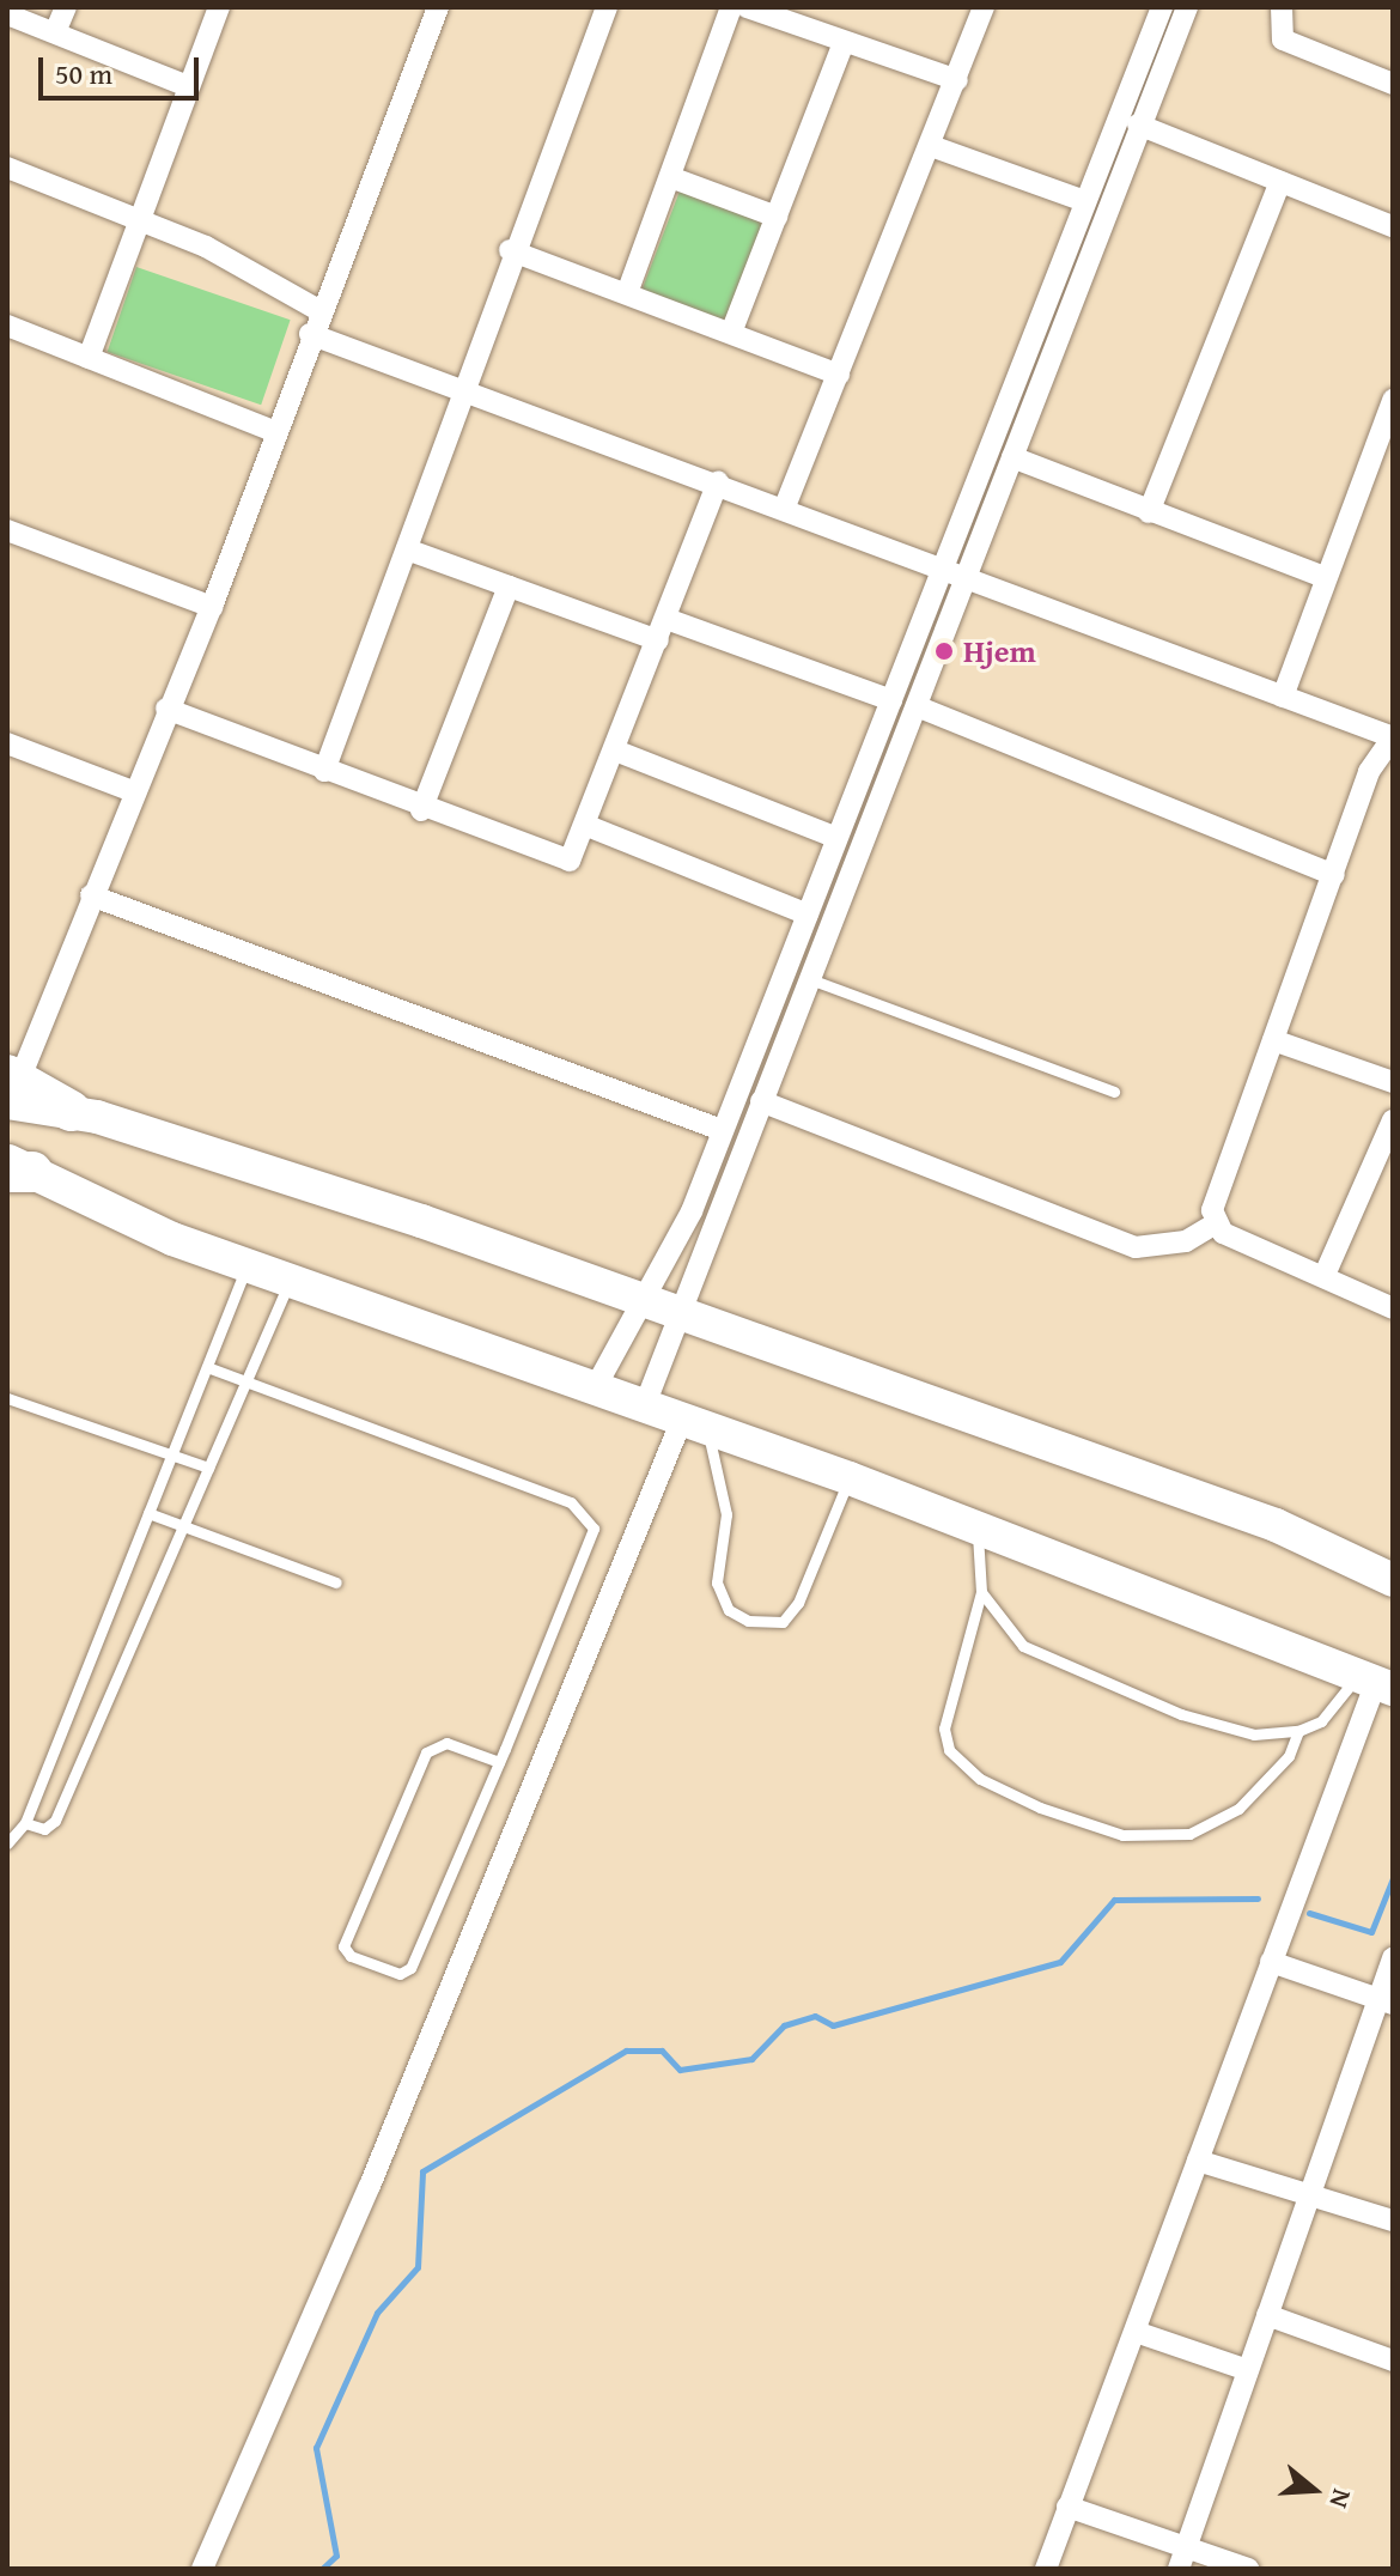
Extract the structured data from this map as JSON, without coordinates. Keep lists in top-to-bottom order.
{
  "places": ["Hjem"],
  "scale_bar": "50 m",
  "north": "right"
}
